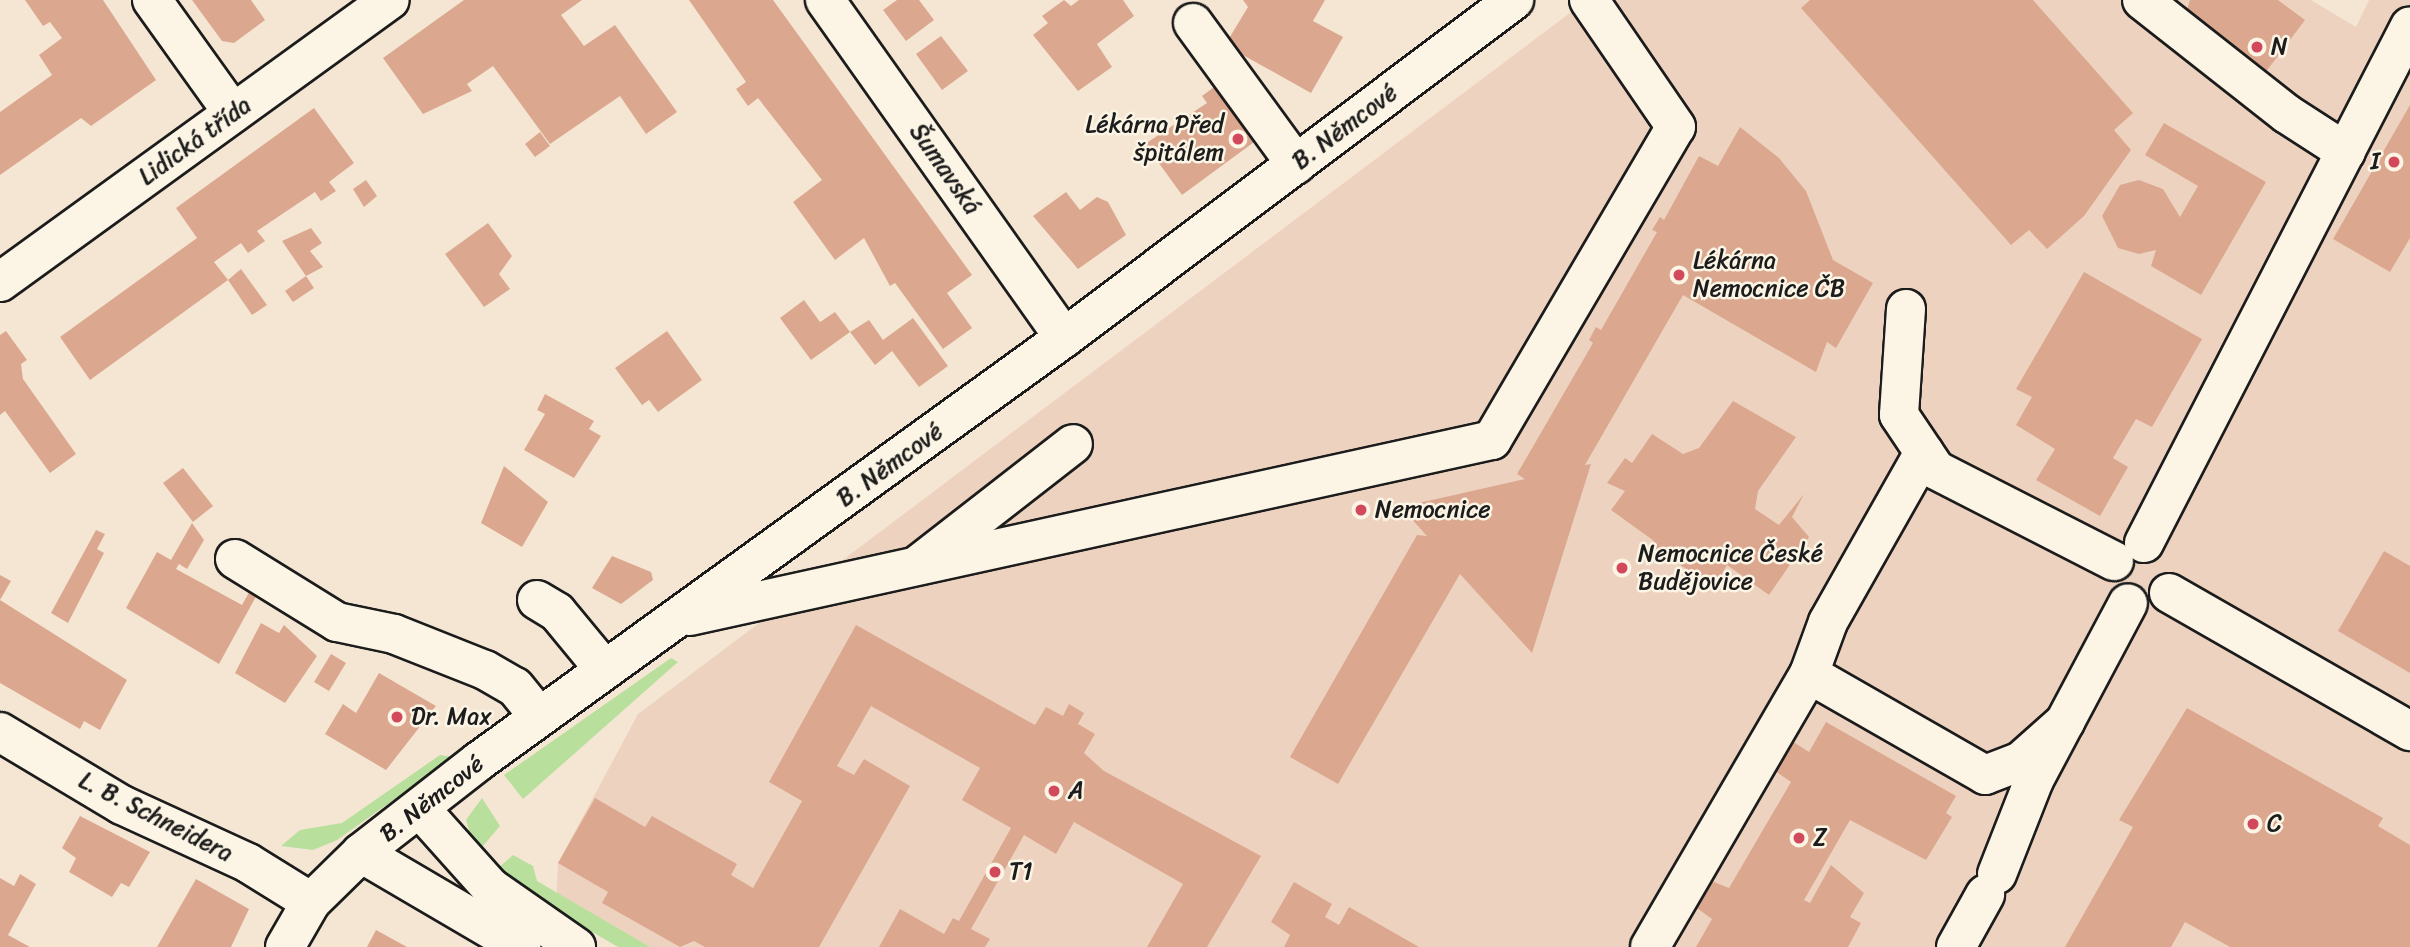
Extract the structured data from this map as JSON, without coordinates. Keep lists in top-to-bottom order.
{
  "streets": {
    "street": [
      "B. Němcové",
      "Lidická třída",
      "Šumavská",
      "L. B. Schneidera"
    ]
  },
  "crossings": [
    ["B. Němcové", "Šumavská"],
    ["B. Němcové", "L. B. Schneidera"]
  ],
  "places": [
    "N",
    "Lékárna Před špitálem",
    "I",
    "Lékárna Nemocnice ČB",
    "Nemocnice",
    "Nemocnice České Budějovice",
    "Dr. Max",
    "A",
    "C",
    "Z",
    "T1"
  ]
}
